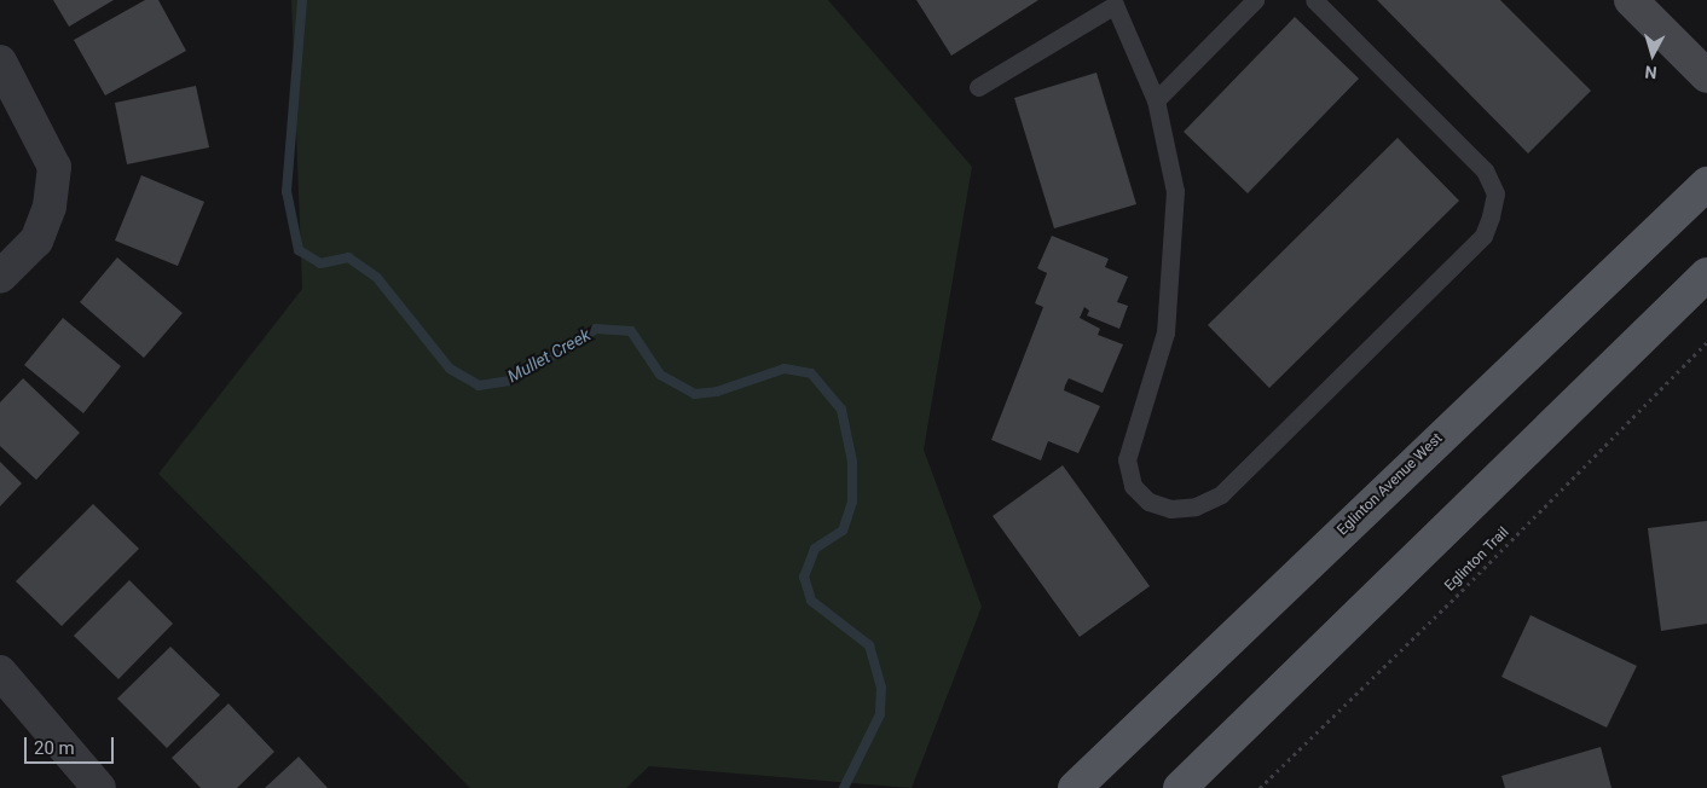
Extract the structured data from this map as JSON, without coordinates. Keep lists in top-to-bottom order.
{
  "streets": {
    "main road": ["Eglinton Avenue West"],
    "path": ["Eglinton Trail"]
  },
  "water": ["Mullet Creek"],
  "scale_bar": "20 m",
  "north": "bottom"
}
